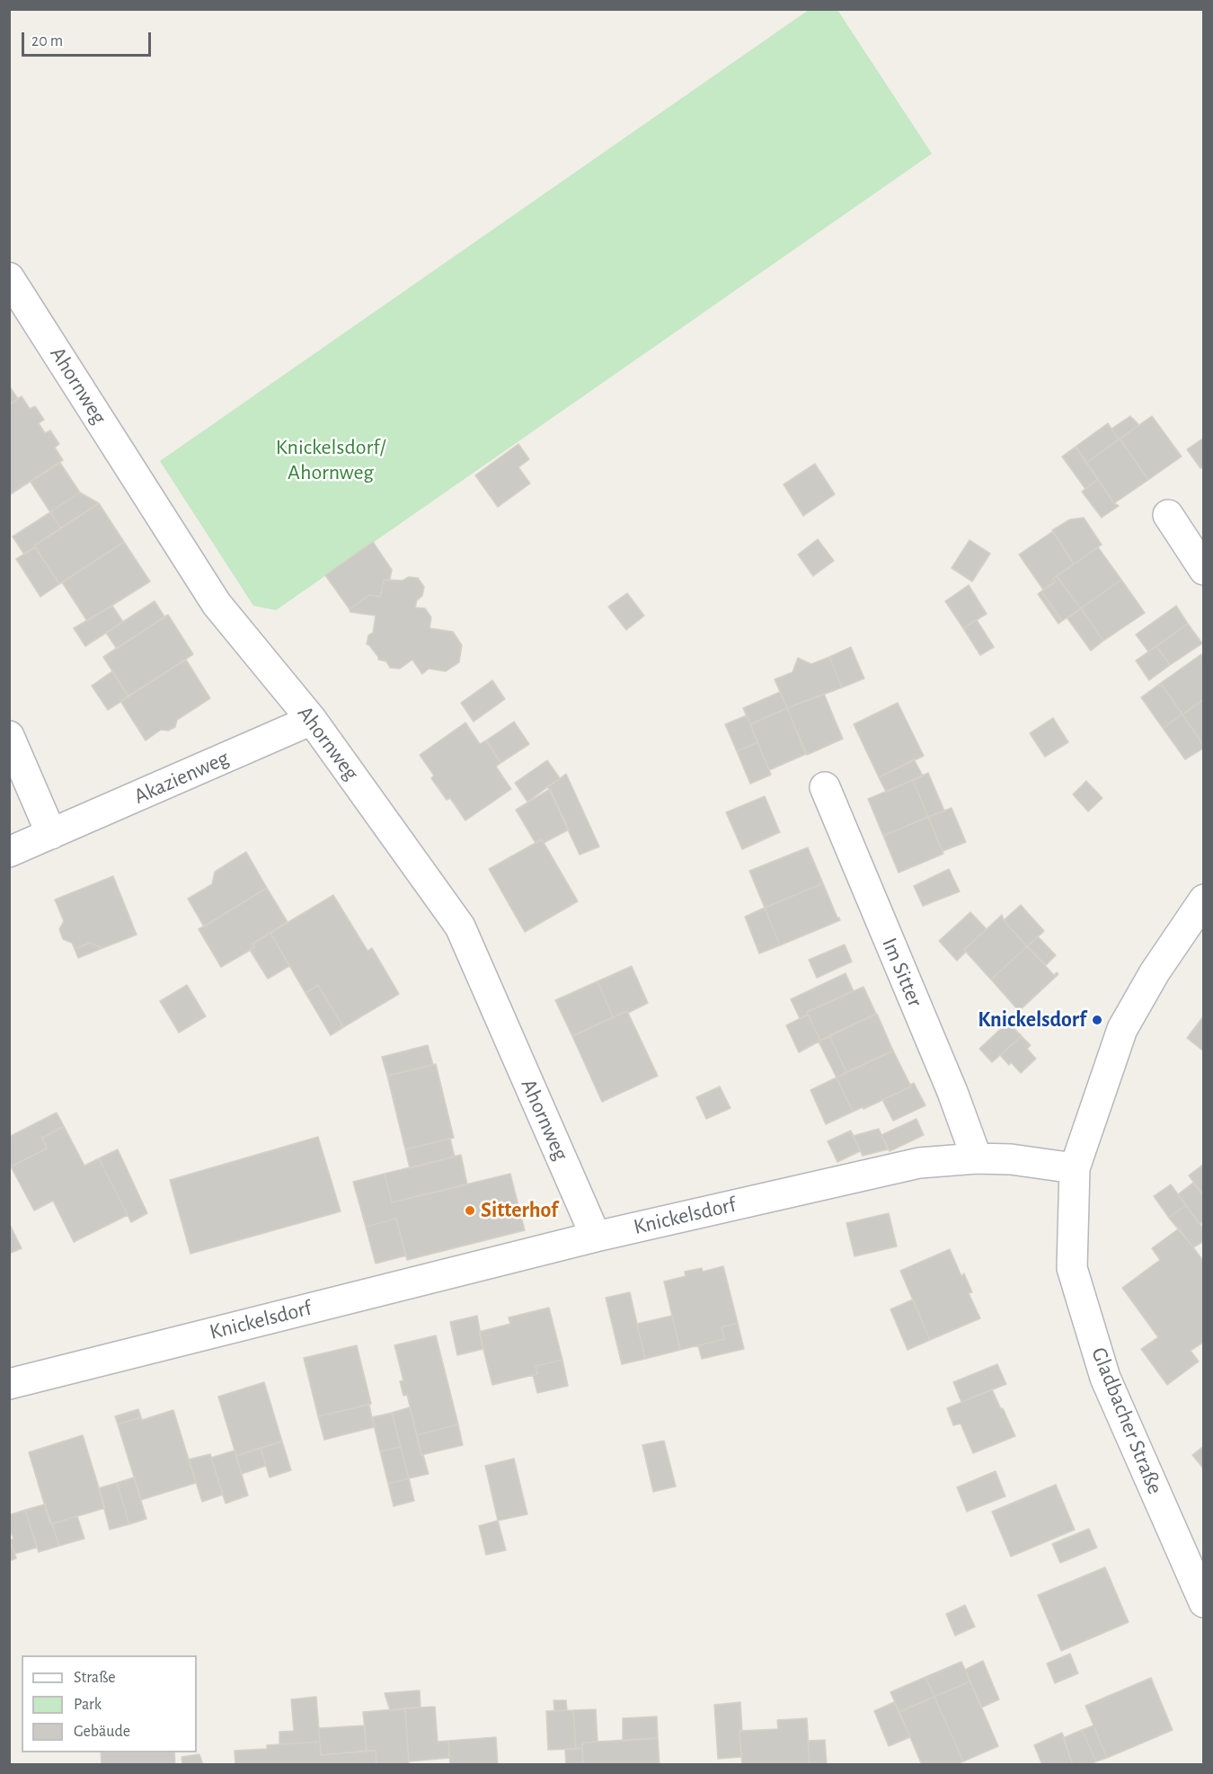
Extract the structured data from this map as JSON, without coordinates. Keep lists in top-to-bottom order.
{
  "streets": {
    "street": [
      "Ahornweg",
      "Akazienweg",
      "Im Sitter",
      "Knickelsdorf",
      "Gladbacher Straße"
    ]
  },
  "crossings": [
    ["Ahornweg", "Akazienweg"],
    ["Ahornweg", "Knickelsdorf"],
    ["Im Sitter", "Knickelsdorf"],
    ["Knickelsdorf", "Gladbacher Straße"]
  ],
  "parks": ["Knickelsdorf/ Ahornweg"],
  "places": ["Knickelsdorf", "Sitterhof"],
  "legend": ["Straße", "Park", "Gebäude"],
  "scale_bar": "20 m"
}
